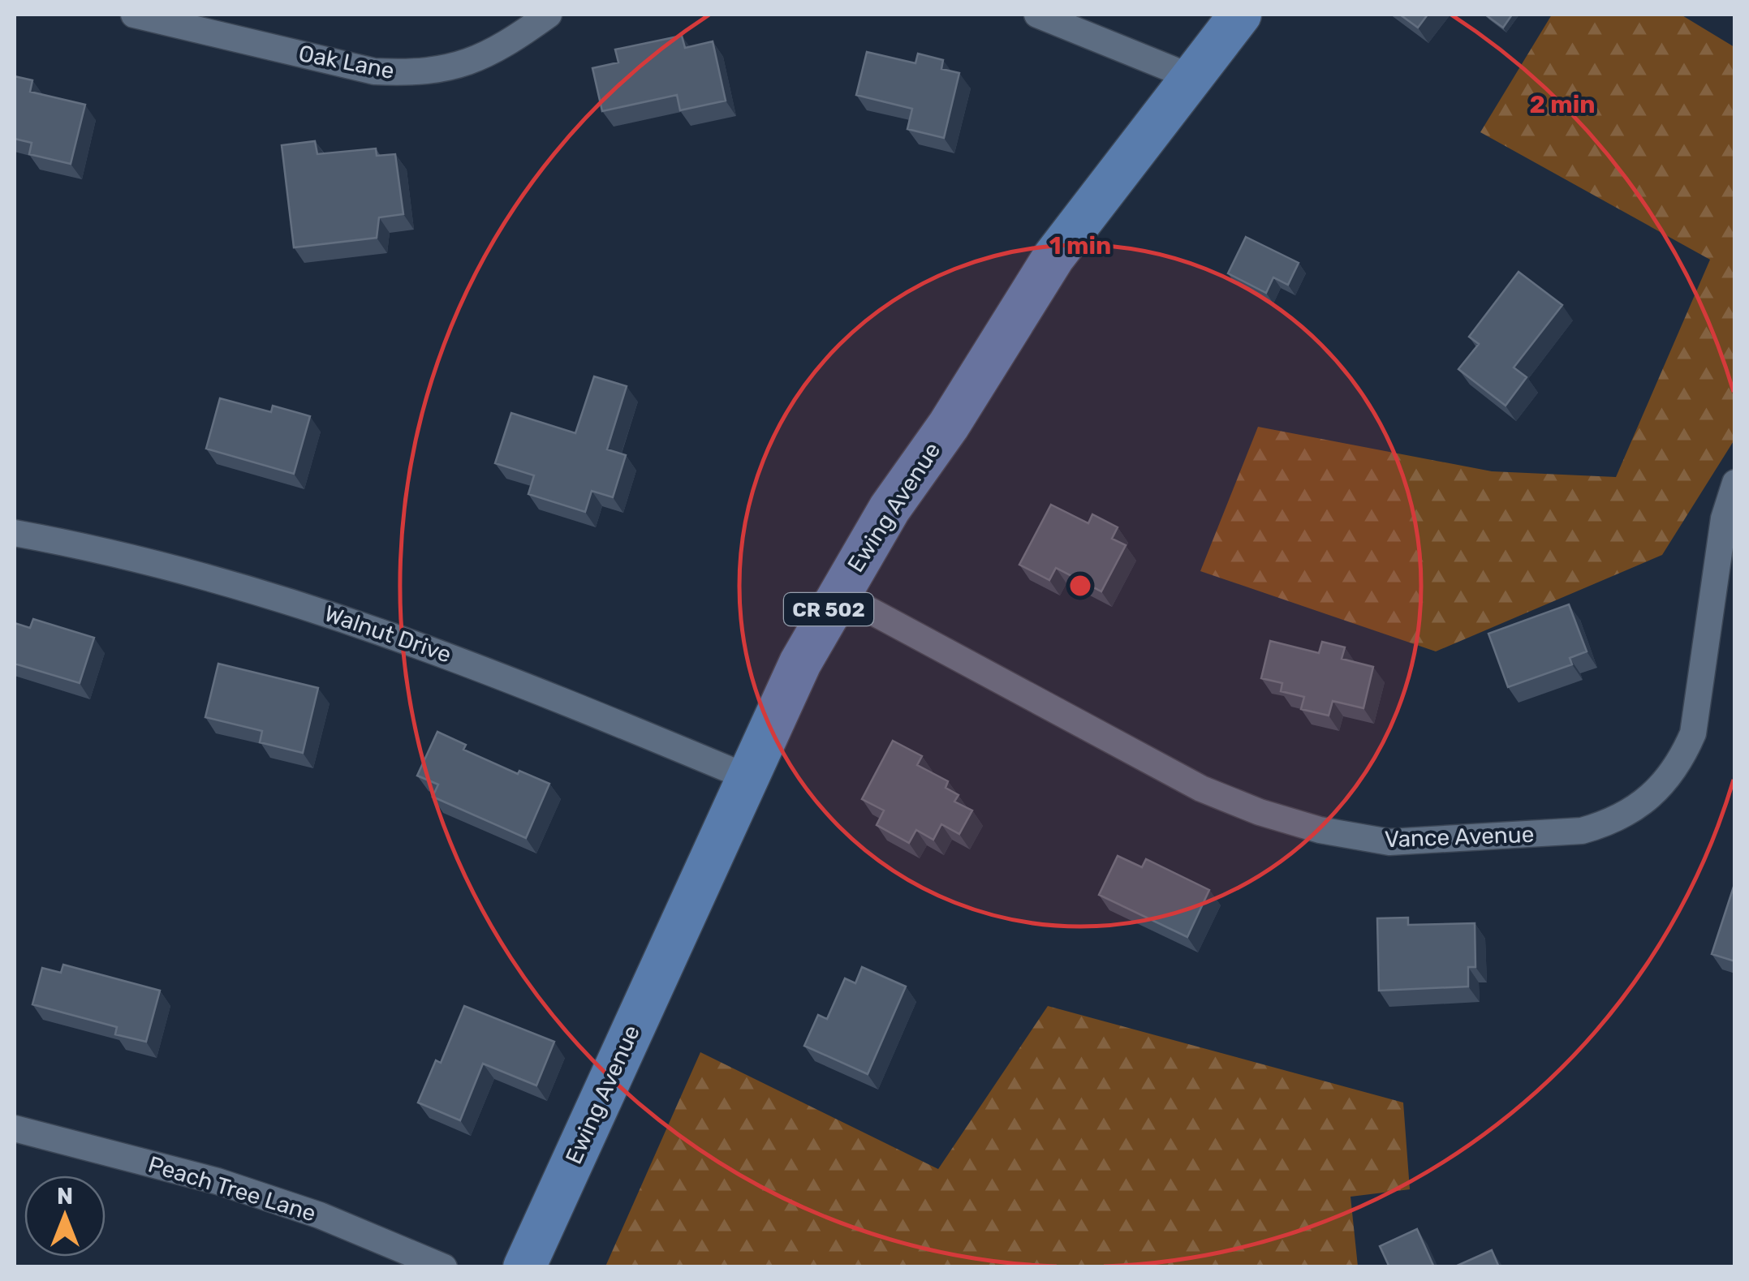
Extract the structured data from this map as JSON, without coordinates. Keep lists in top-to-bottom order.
{
  "streets": {
    "main road": ["Ewing Avenue", "CR 502"],
    "street": [
      "Oak Lane",
      "Walnut Drive",
      "Vance Avenue",
      "Peach Tree Lane"
    ]
  },
  "crossings": [
    ["Ewing Avenue", "Walnut Drive"],
    ["Ewing Avenue", "Vance Avenue"]
  ],
  "north": "top",
  "rings": ["2 min", "1 min"]
}
